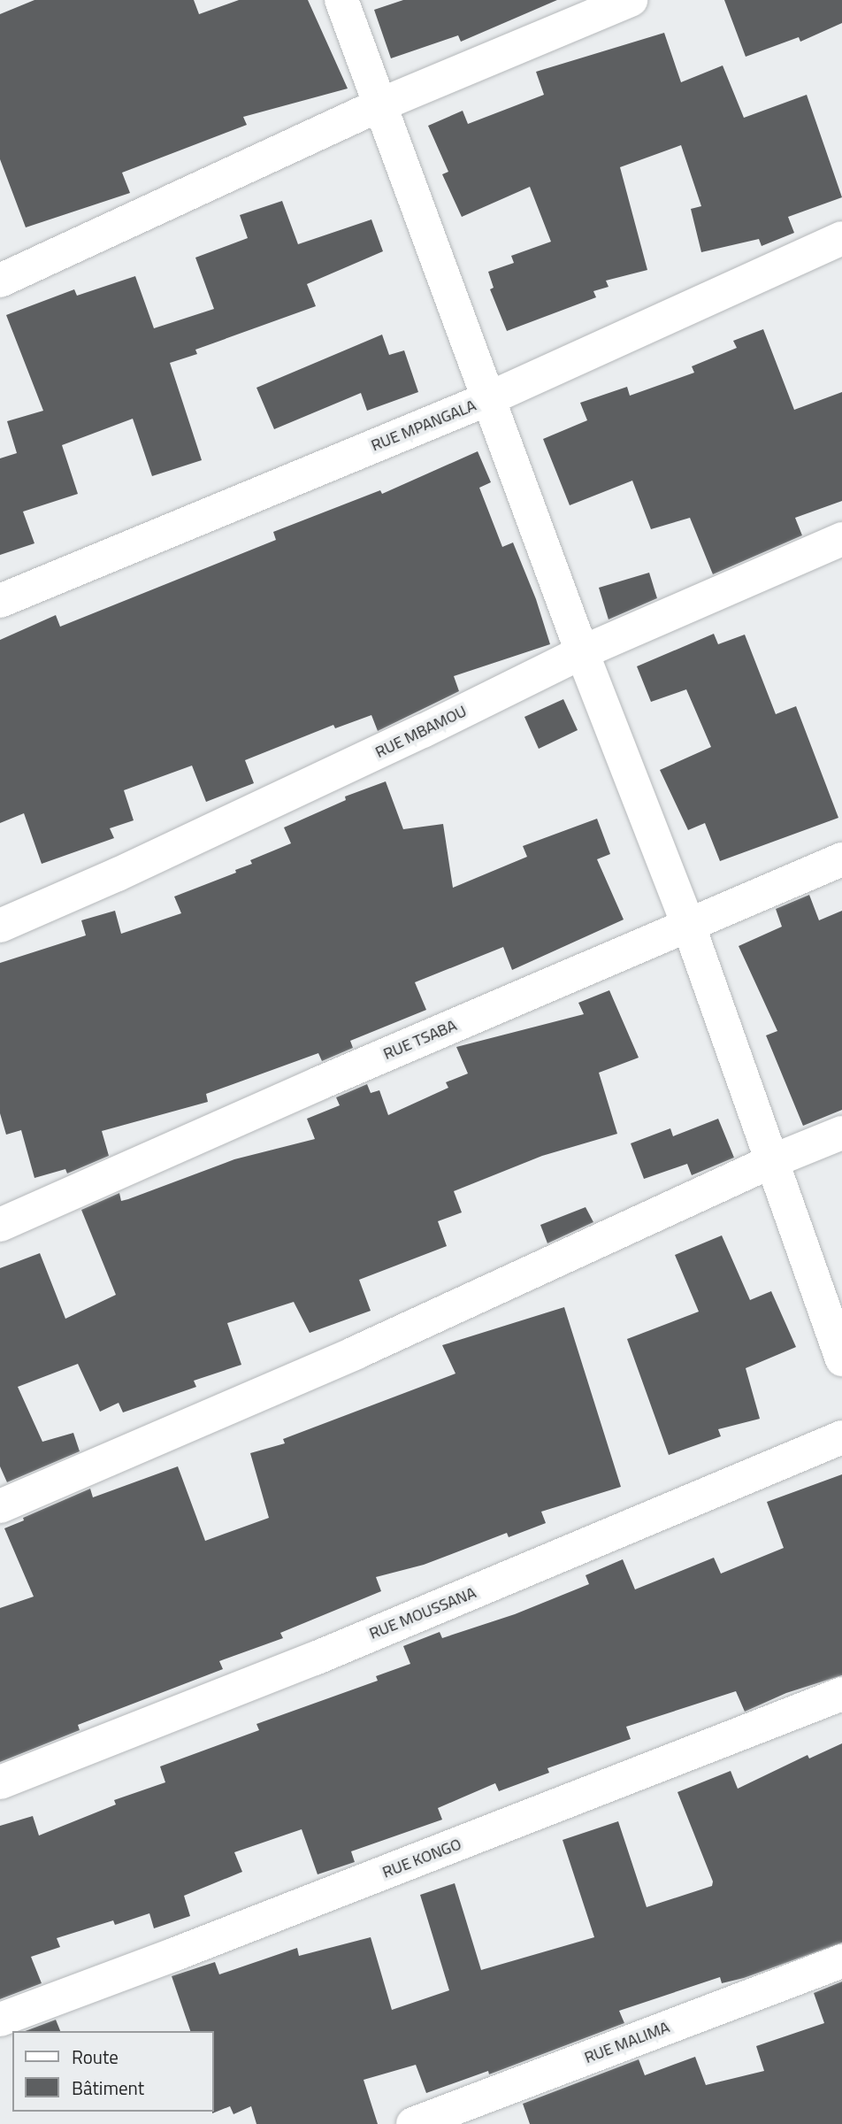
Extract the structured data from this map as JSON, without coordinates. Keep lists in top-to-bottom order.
{
  "streets": {
    "street": [
      "RUE MPANGALA",
      "RUE MBAMOU",
      "RUE TSABA",
      "RUE MOUSSANA",
      "RUE KONGO",
      "RUE MALIMA"
    ]
  },
  "legend": ["Route", "Bâtiment"]
}
